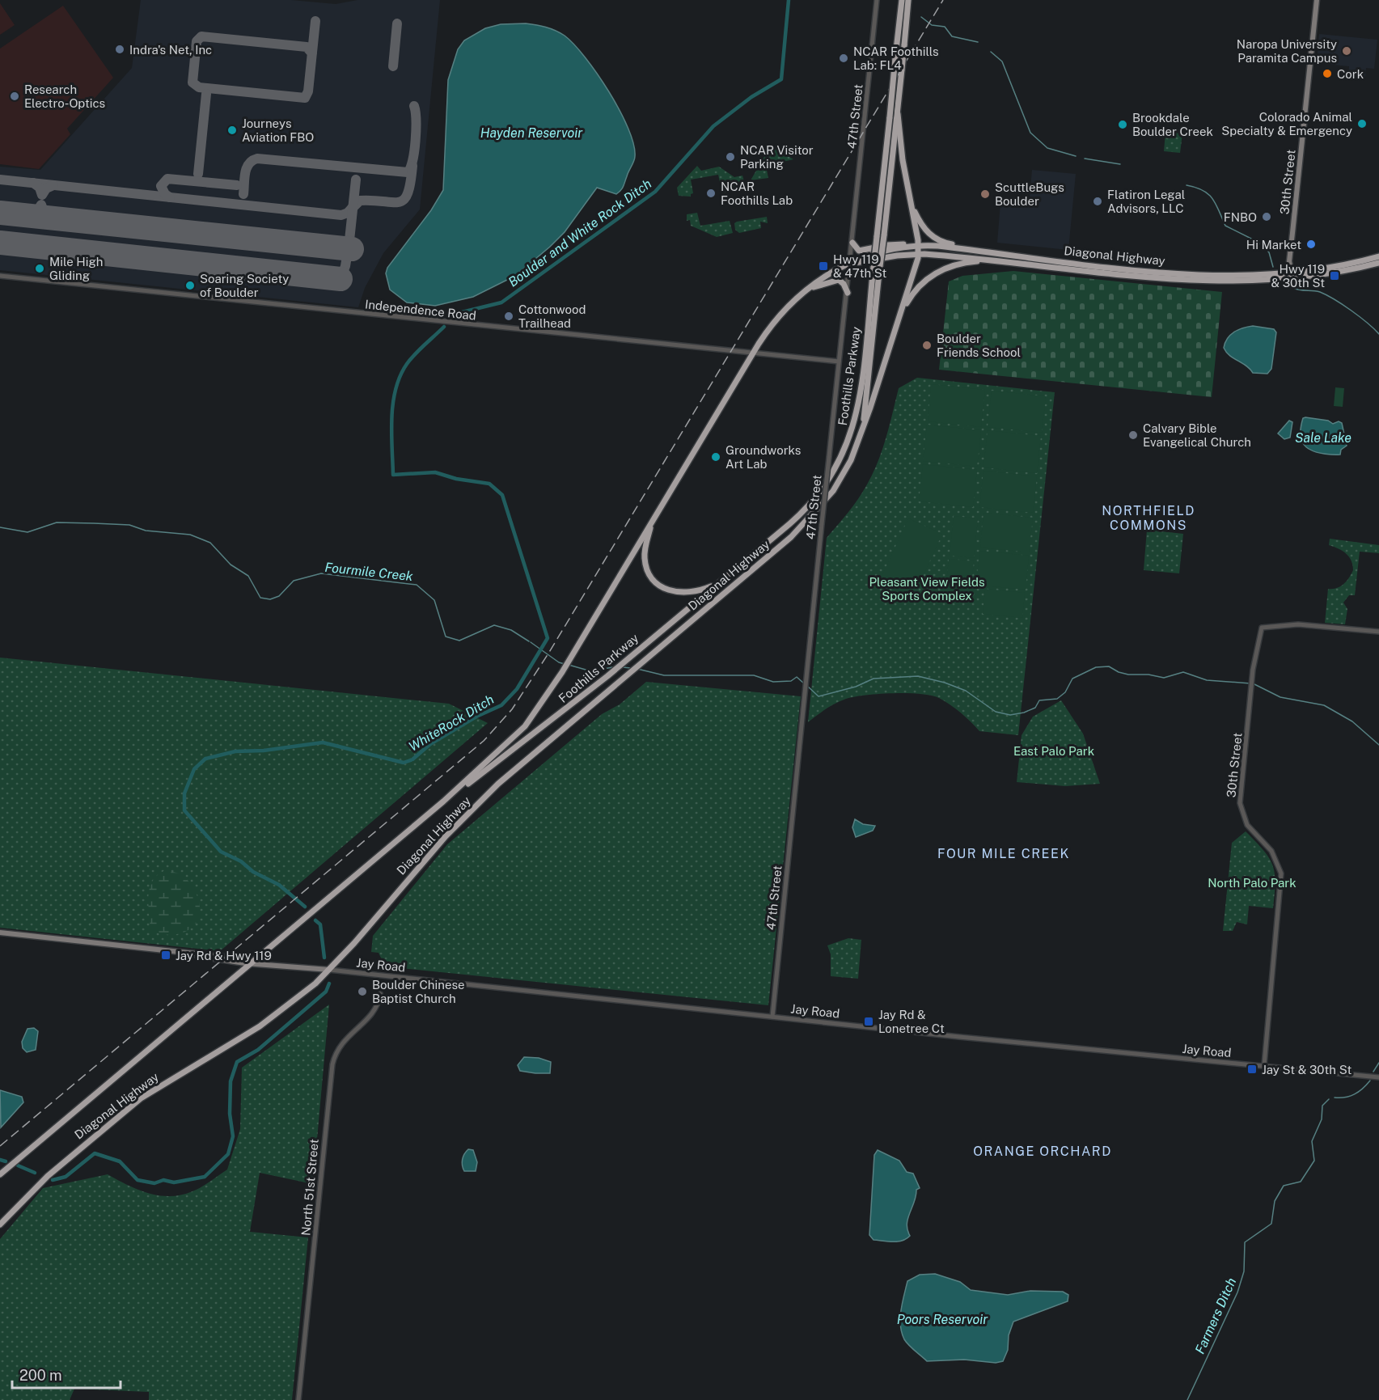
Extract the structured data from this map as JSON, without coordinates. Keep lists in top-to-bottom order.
{
  "streets": {
    "highway": ["Diagonal Highway", "Foothills Parkway"],
    "main road": ["30th Street", "Jay Road"],
    "street": ["47th Street", "Independence Road", "North 51st Street"]
  },
  "crossings": [
    ["47th Street", "Diagonal Highway"],
    ["47th Street", "Independence Road"],
    ["47th Street", "Jay Road"],
    ["30th Street", "Diagonal Highway"],
    ["30th Street", "Jay Road"],
    ["Diagonal Highway", "Independence Road"],
    ["Diagonal Highway", "Foothills Parkway"],
    ["Diagonal Highway", "Jay Road"]
  ],
  "districts": ["NORTHFIELD COMMONS", "FOUR MILE CREEK", "ORANGE ORCHARD"],
  "water": [
    "Hayden Reservoir",
    "Boulder and White Rock Ditch",
    "Sale Lake",
    "Fourmile Creek",
    "WhiteRock Ditch",
    "Farmers Ditch",
    "Poors Reservoir"
  ],
  "parks": ["Pleasant View Fields Sports Complex", "East Palo Park", "North Palo Park"],
  "places": {
    "other": [
      "Indra's Net, Inc",
      "Naropa University Paramita Campus",
      "NCAR Foothills Lab: FL4",
      "Cork",
      "Research Electro-Optics",
      "Colorado Animal Specialty & Emergency",
      "Brookdale Boulder Creek",
      "Journeys Aviation FBO",
      "NCAR Visitor Parking",
      "NCAR Foothills Lab",
      "ScuttleBugs Boulder",
      "Flatiron Legal Advisors, LLC",
      "FNBO",
      "Hi Market",
      "Mile High Gliding",
      "Soaring Society of Boulder",
      "Cottonwood Trailhead",
      "Boulder Friends School",
      "Calvary Bible Evangelical Church",
      "Groundworks Art Lab",
      "Boulder Chinese Baptist Church"
    ],
    "transit": [
      "Hwy 119 & 47th St",
      "Hwy 119 & 30th St",
      "Jay Rd & Hwy 119",
      "Jay Rd & Lonetree Ct",
      "Jay St & 30th St"
    ]
  },
  "scale_bar": "200 m"
}
